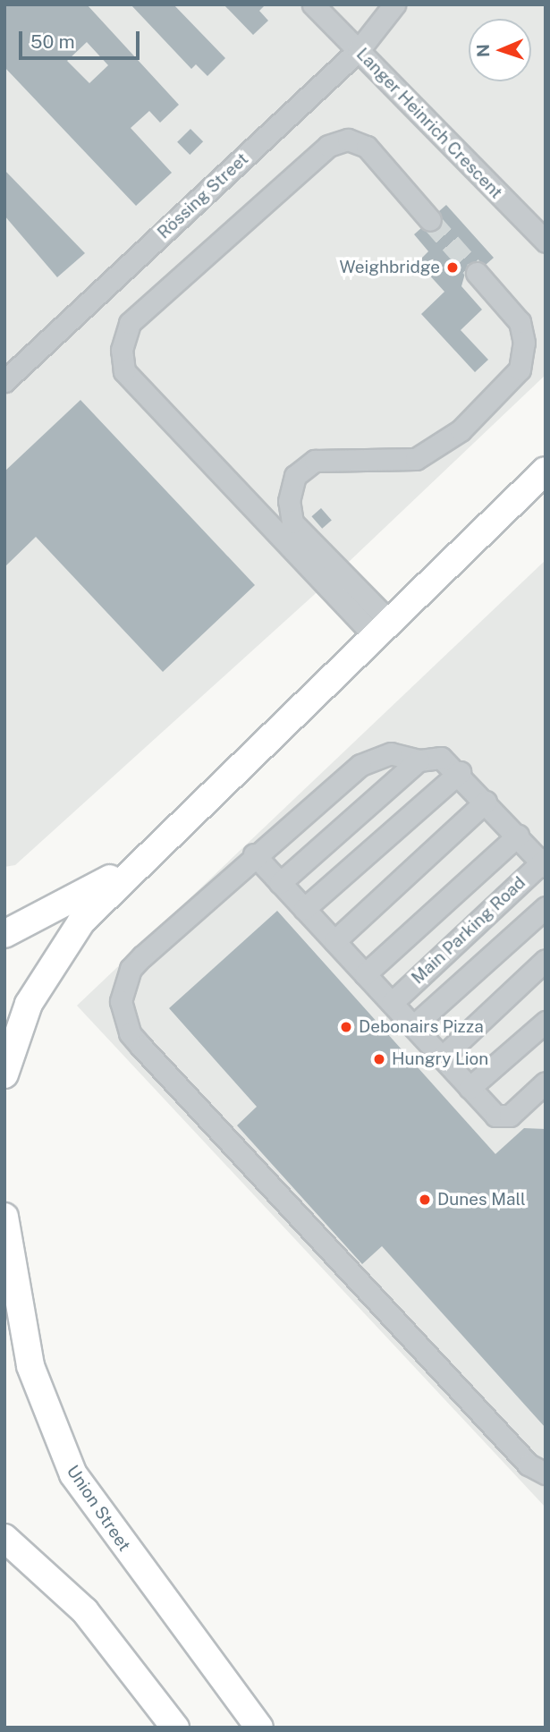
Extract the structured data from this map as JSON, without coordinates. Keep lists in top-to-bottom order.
{
  "streets": {
    "main road": ["Union Street"],
    "street": ["Langer Heinrich Crescent", "Rössing Street", "Main Parking Road"]
  },
  "crossings": [
    ["Langer Heinrich Crescent", "Rössing Street"]
  ],
  "places": [
    "Weighbridge",
    "Debonairs Pizza",
    "Hungry Lion",
    "Dunes Mall"
  ],
  "scale_bar": "50 m",
  "north": "left"
}
